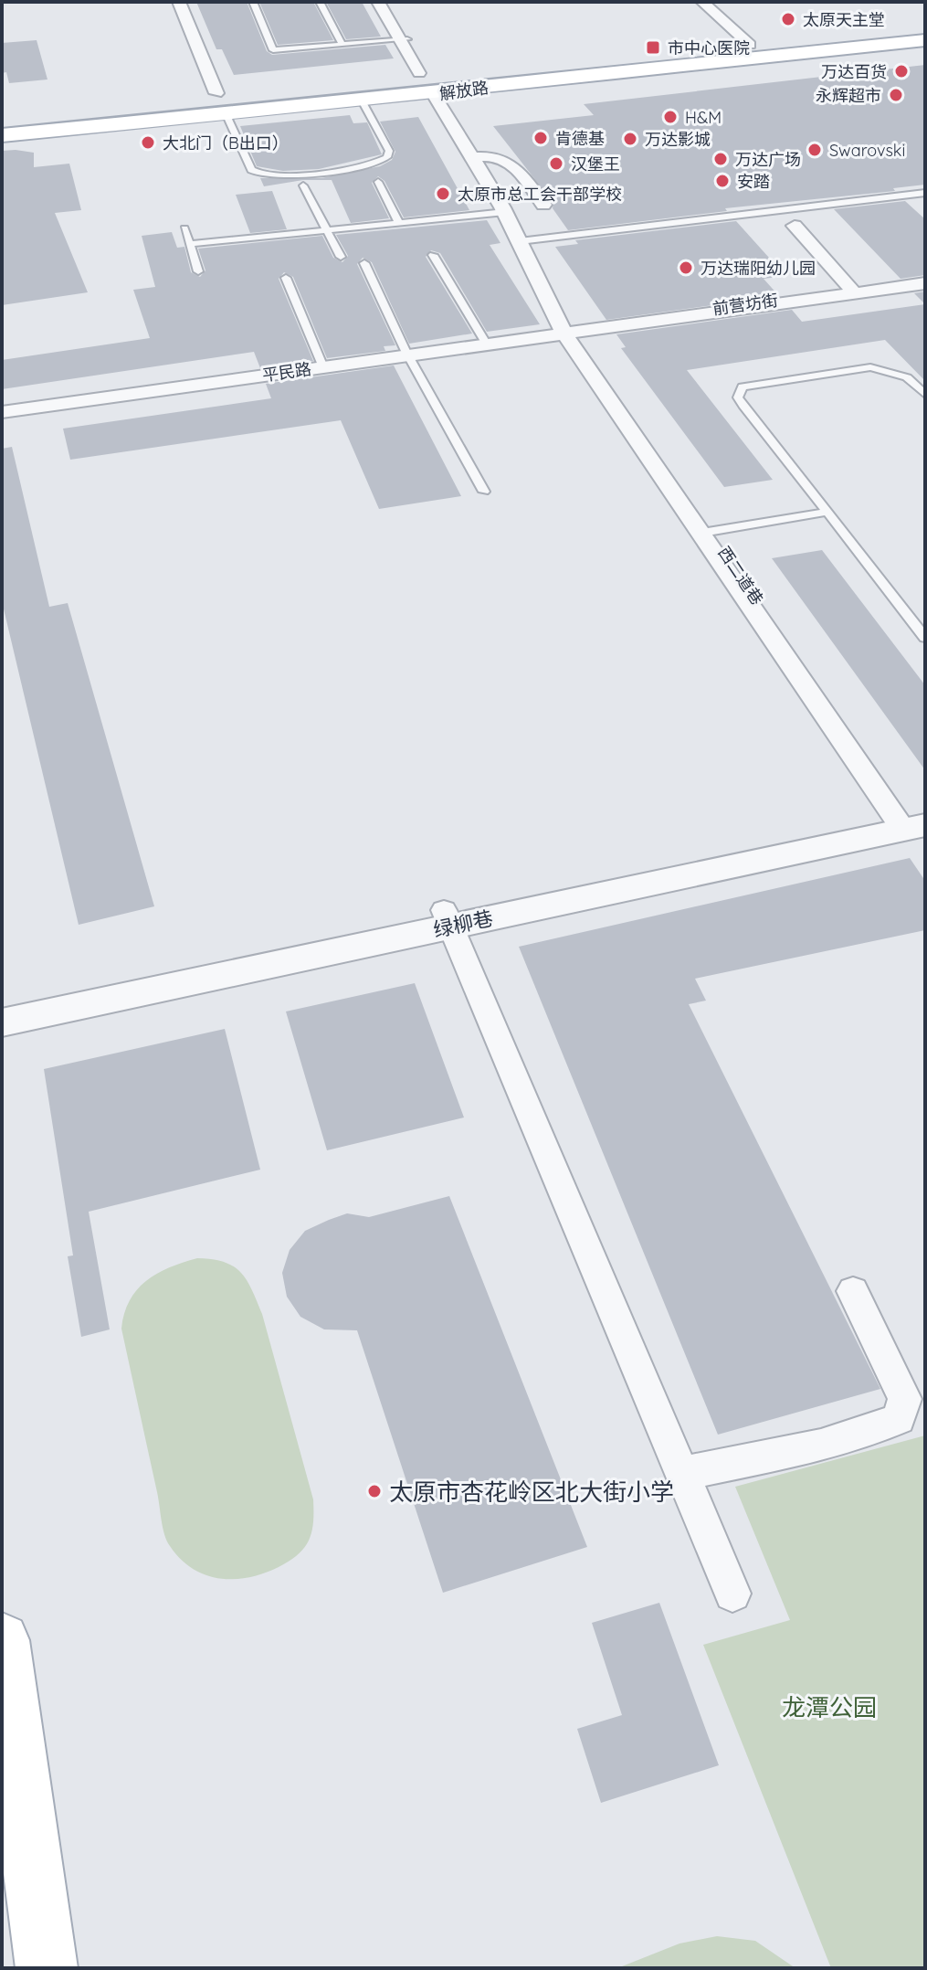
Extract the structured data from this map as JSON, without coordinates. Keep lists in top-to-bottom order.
{
  "streets": {
    "main road": ["解放路"],
    "street": [
      "前营坊街",
      "平民路",
      "西二道巷",
      "绿柳巷"
    ]
  },
  "crossings": [
    ["解放路", "西二道巷"],
    ["前营坊街", "平民路"],
    ["前营坊街", "西二道巷"],
    ["平民路", "西二道巷"],
    ["西二道巷", "绿柳巷"]
  ],
  "parks": ["龙潭公园"],
  "places": {
    "other": [
      "太原天主堂",
      "万达百货",
      "永辉超市",
      "H&M",
      "肯德基",
      "万达影城",
      "大北门（B出口）",
      "Swarovski",
      "万达广场",
      "汉堡王",
      "安踏",
      "太原市总工会干部学校",
      "万达瑞阳幼儿园",
      "太原市杏花岭区北大街小学"
    ],
    "transit": ["市中心医院"]
  }
}
